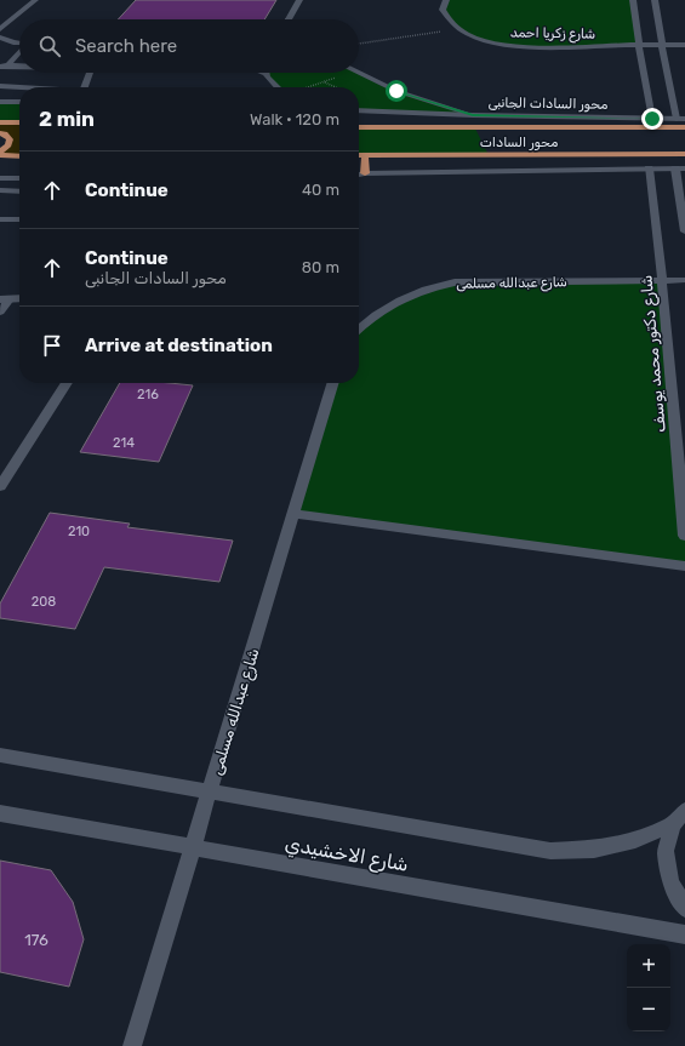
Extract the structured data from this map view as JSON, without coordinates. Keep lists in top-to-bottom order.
{
  "streets": {
    "main road": ["محور السادات"],
    "street": [
      "شارع زكريا احمد",
      "محور السادات الجانبى",
      "شارع عبدالله مسلمى",
      "شارع دكتور محمد يوسف",
      "شارع الاخشيدي"
    ]
  },
  "crossings": [
    ["شارع عبدالله مسلمى", "شارع دكتور محمد يوسف"],
    ["شارع عبدالله مسلمى", "شارع الاخشيدي"]
  ],
  "house_numbers": [
    "216",
    "214",
    "210",
    "208",
    "176"
  ],
  "page": {
    "search": "Search here",
    "heading": ["2 min", "Walk · 120 m"],
    "list": [
      ["Continue", "40 m"],
      ["Continue", "محور السادات الجانبى", "80 m"],
      "Arrive at destination"
    ],
    "map_buttons": ["+", "−"]
  }
}
